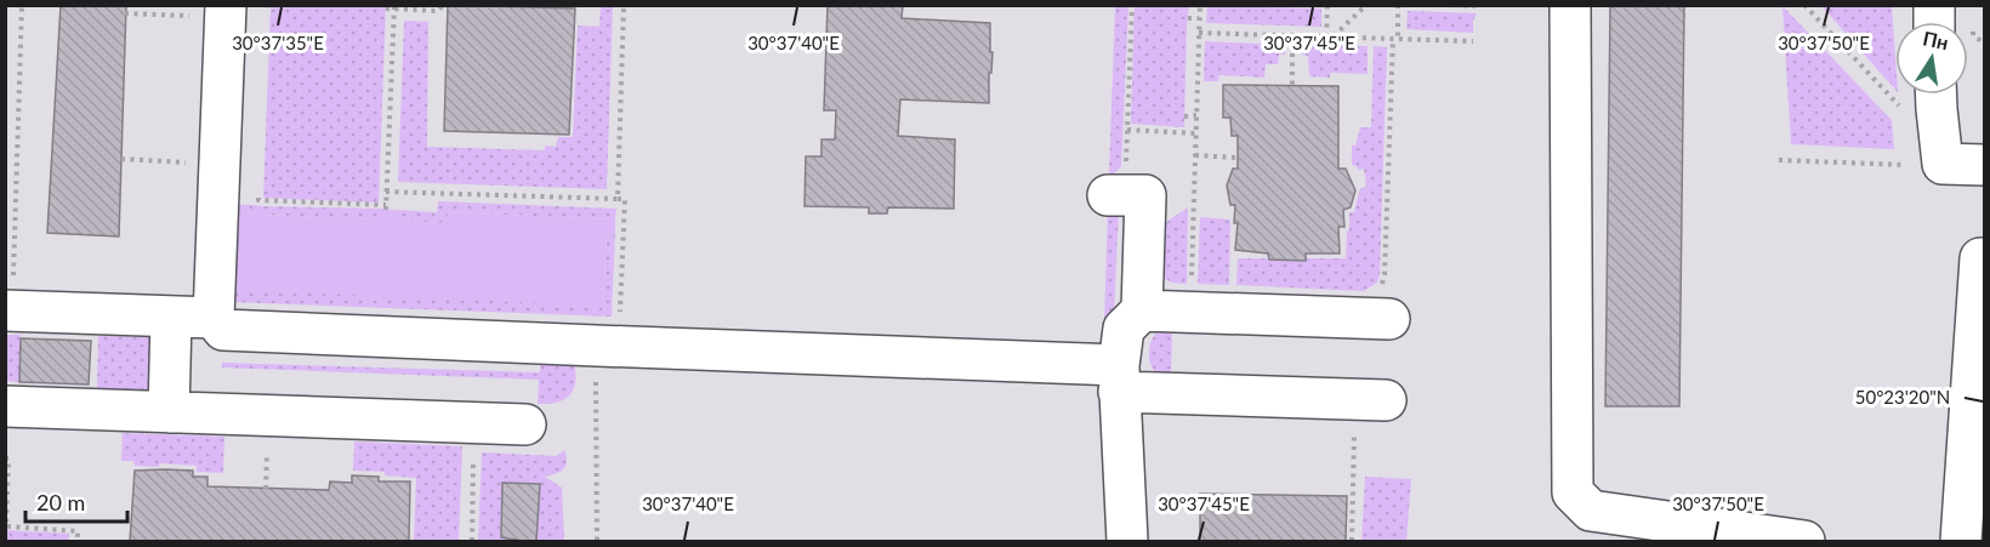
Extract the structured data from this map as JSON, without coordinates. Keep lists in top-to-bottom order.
{
  "scale_bar": "20 m",
  "north": "top",
  "coordinates": [
    "30°37'35\"E",
    "30°37'40\"E",
    "30°37'45\"E",
    "30°37'50\"E",
    "50°23'20\"N"
  ]
}
